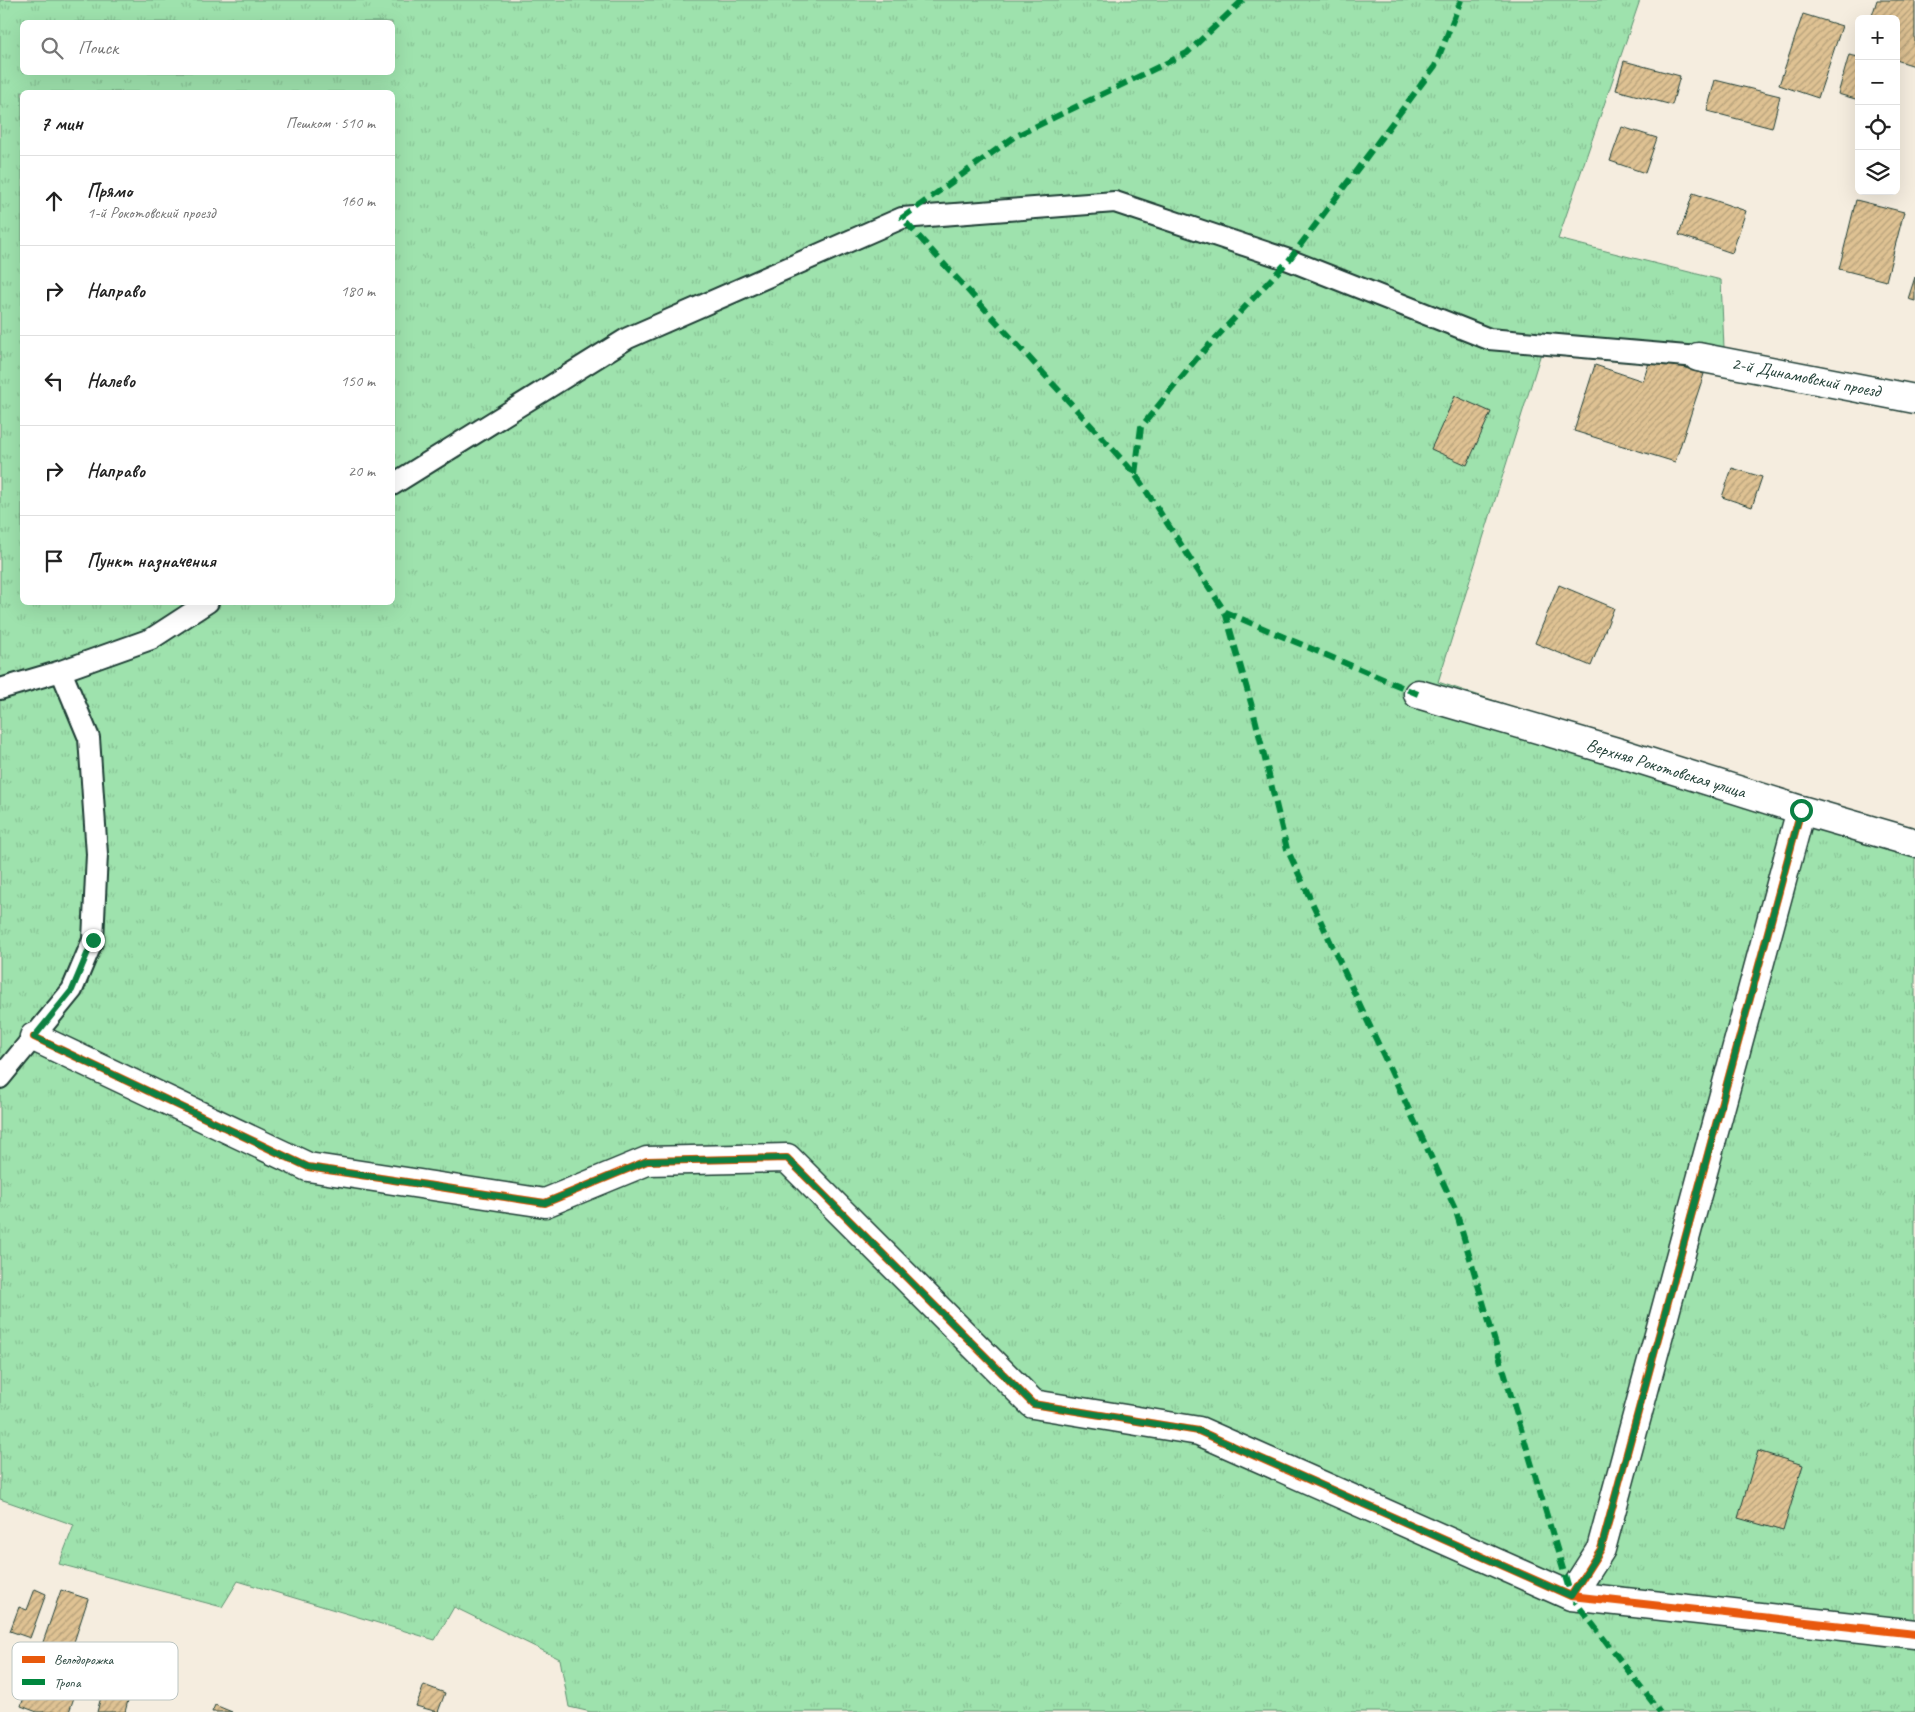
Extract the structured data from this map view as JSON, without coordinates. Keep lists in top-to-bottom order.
{
  "streets": {
    "street": ["2-й Динамовский проезд", "Верхняя Рокотовская улица"]
  },
  "legend": ["Велодорожка", "Тропа"],
  "page": {
    "map_buttons": ["+", "−"],
    "search": "Поиск",
    "heading": ["7 мин", "Пешком · 510 m"],
    "list": [
      ["Прямо", "1-й Рокотовский проезд", "160 m"],
      ["Направо", "180 m"],
      ["Налево", "150 m"],
      ["Направо", "20 m"],
      "Пункт назначения"
    ]
  }
}
